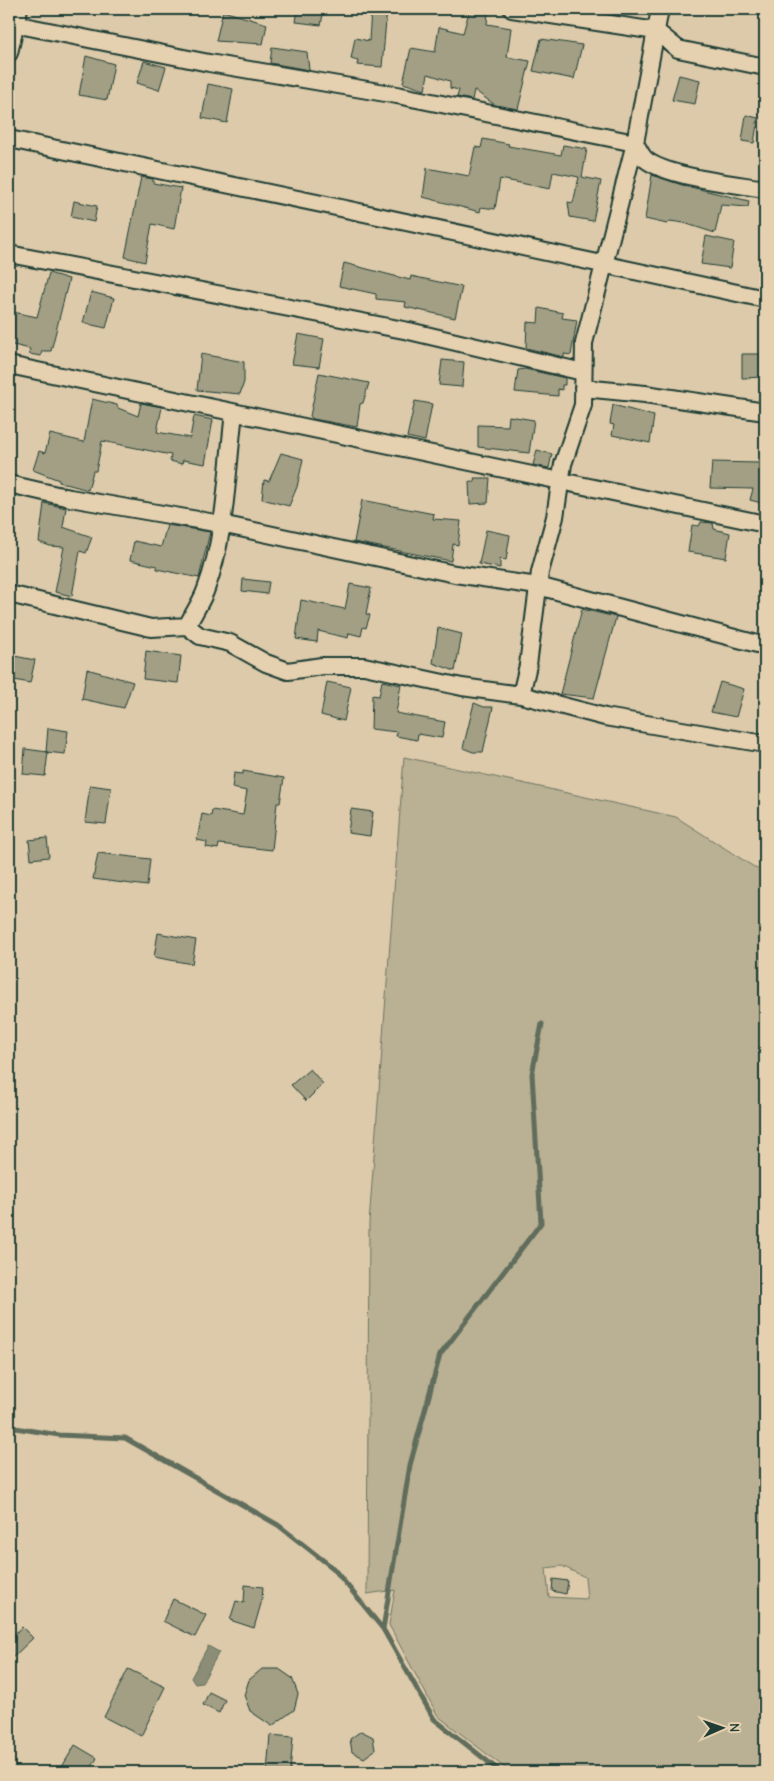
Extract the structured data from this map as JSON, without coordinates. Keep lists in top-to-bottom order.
{
  "north": "right"
}
